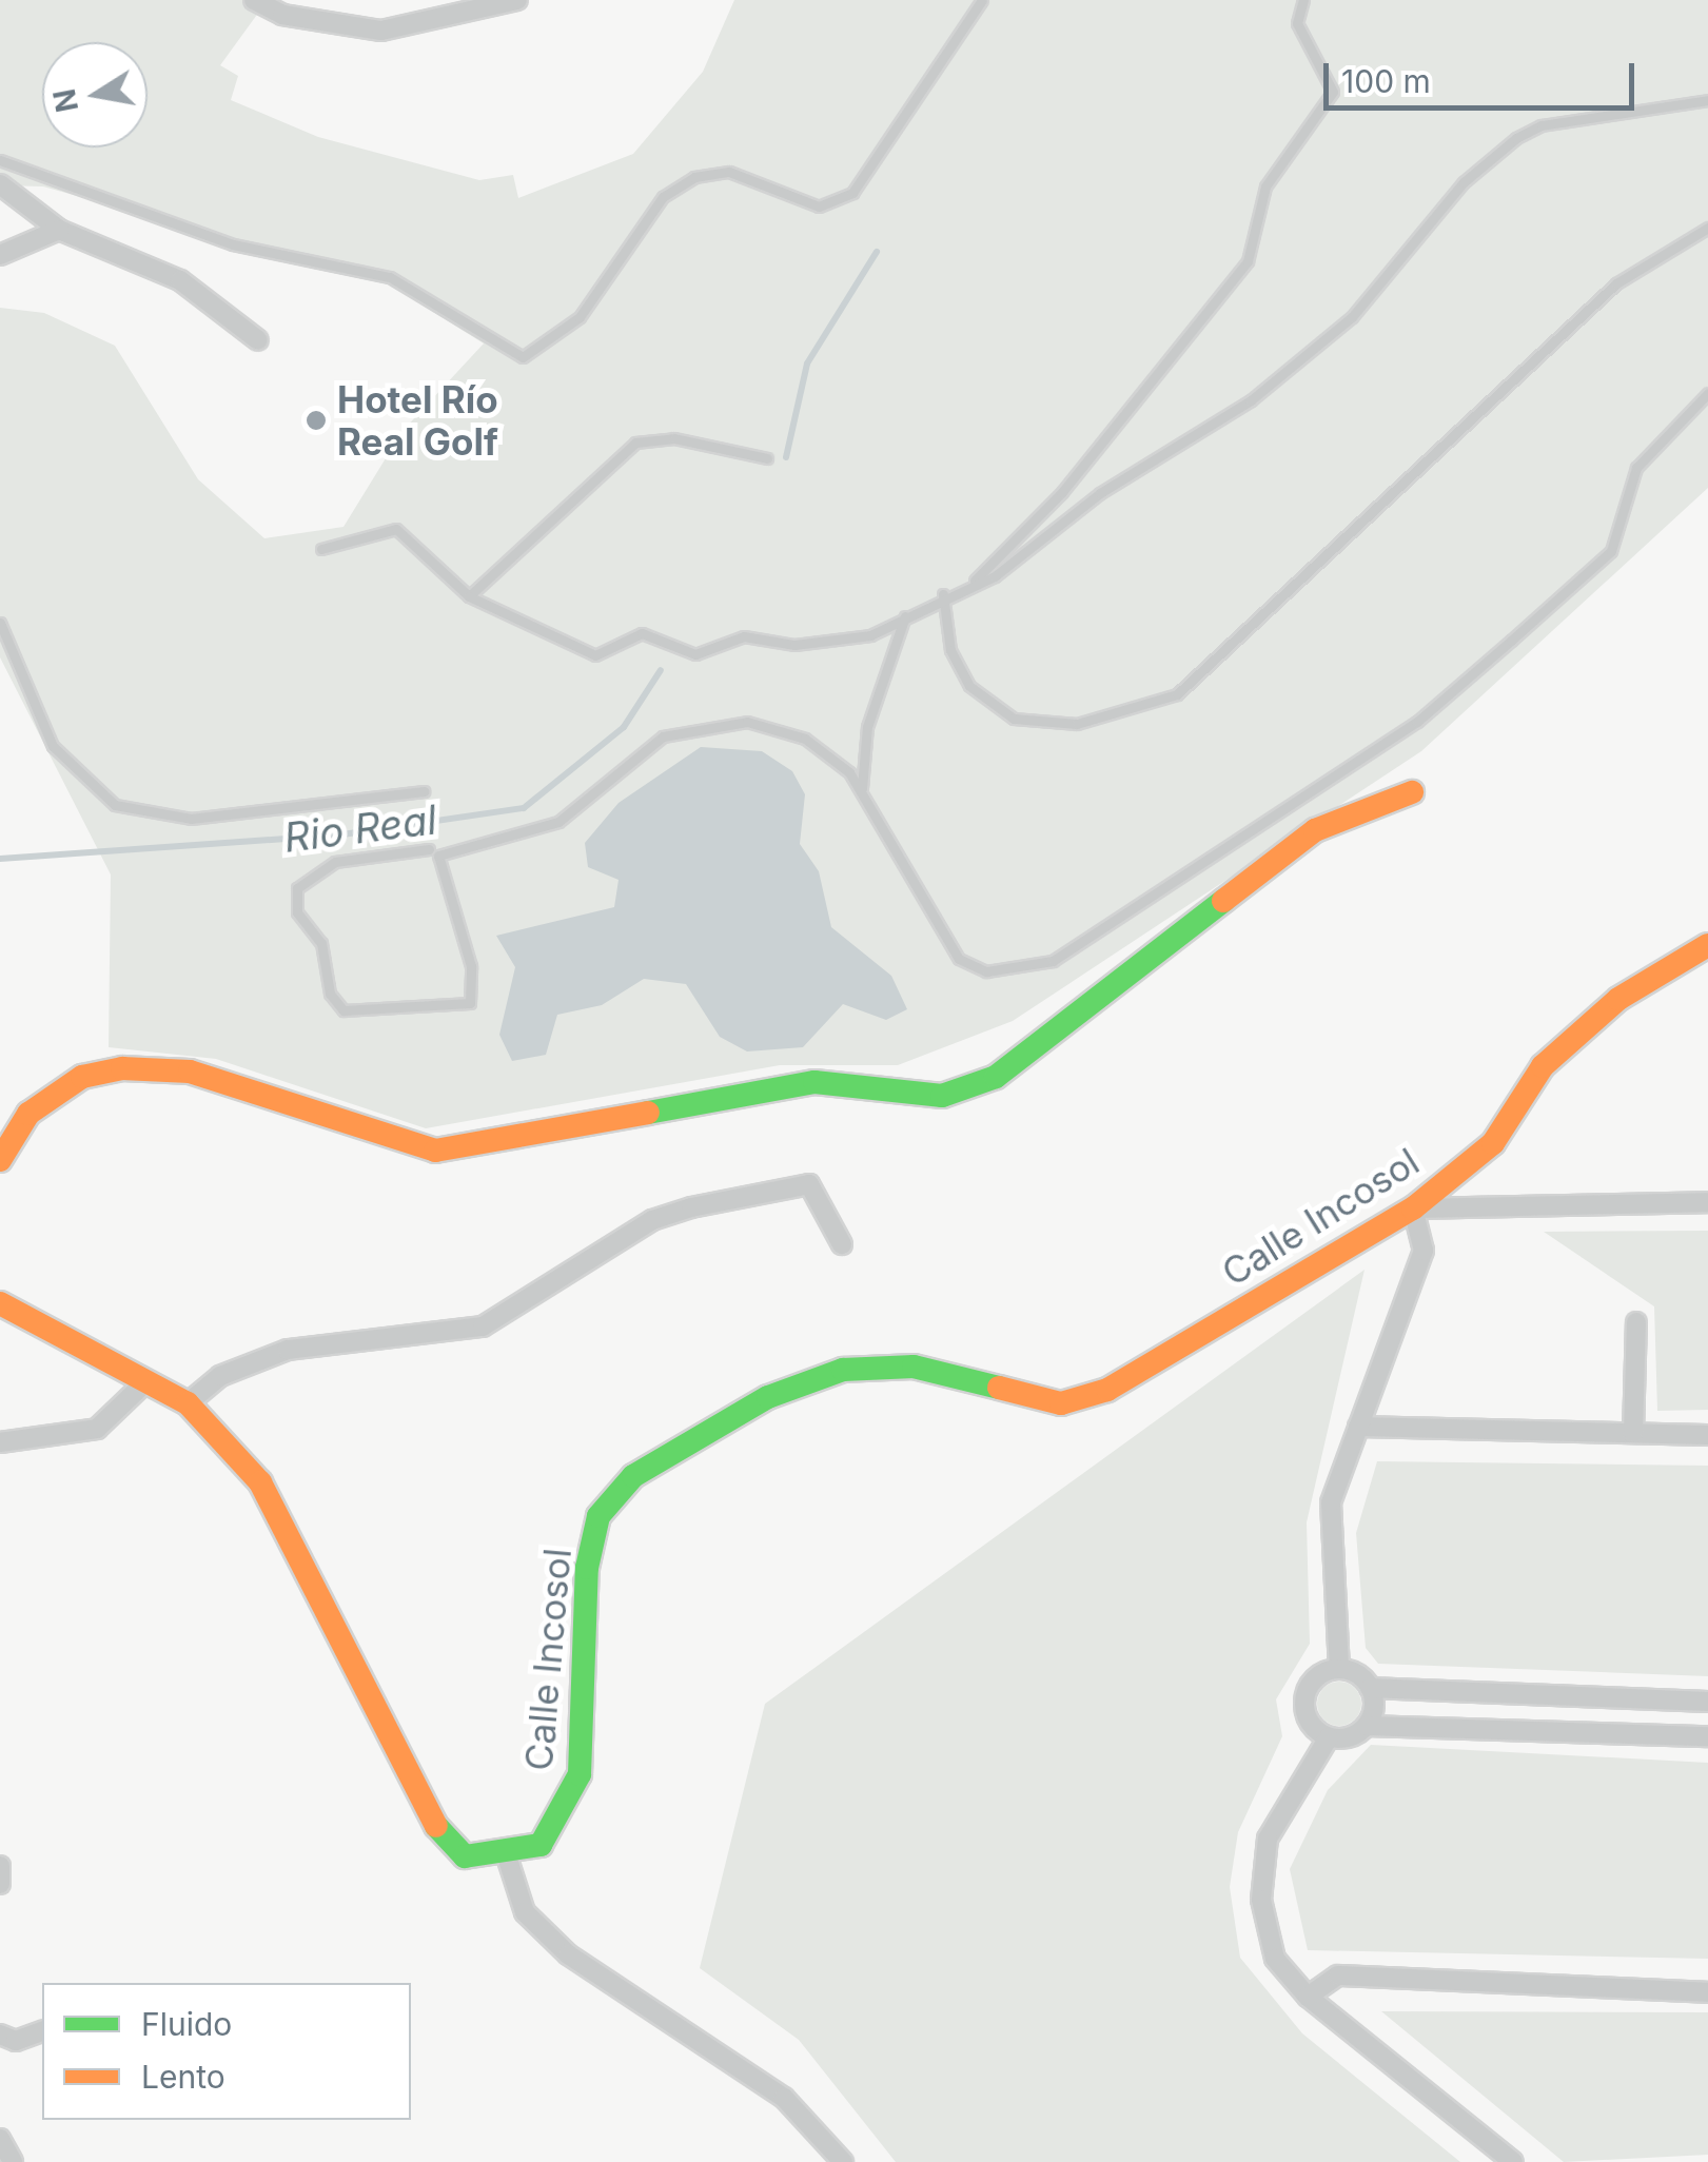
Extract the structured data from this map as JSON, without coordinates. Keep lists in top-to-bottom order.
{
  "streets": {
    "street": ["Calle Incosol"]
  },
  "water": ["Rio Real"],
  "places": ["Hotel Río Real Golf"],
  "legend": ["Fluido", "Lento"],
  "scale_bar": "100 m",
  "north": "left"
}
